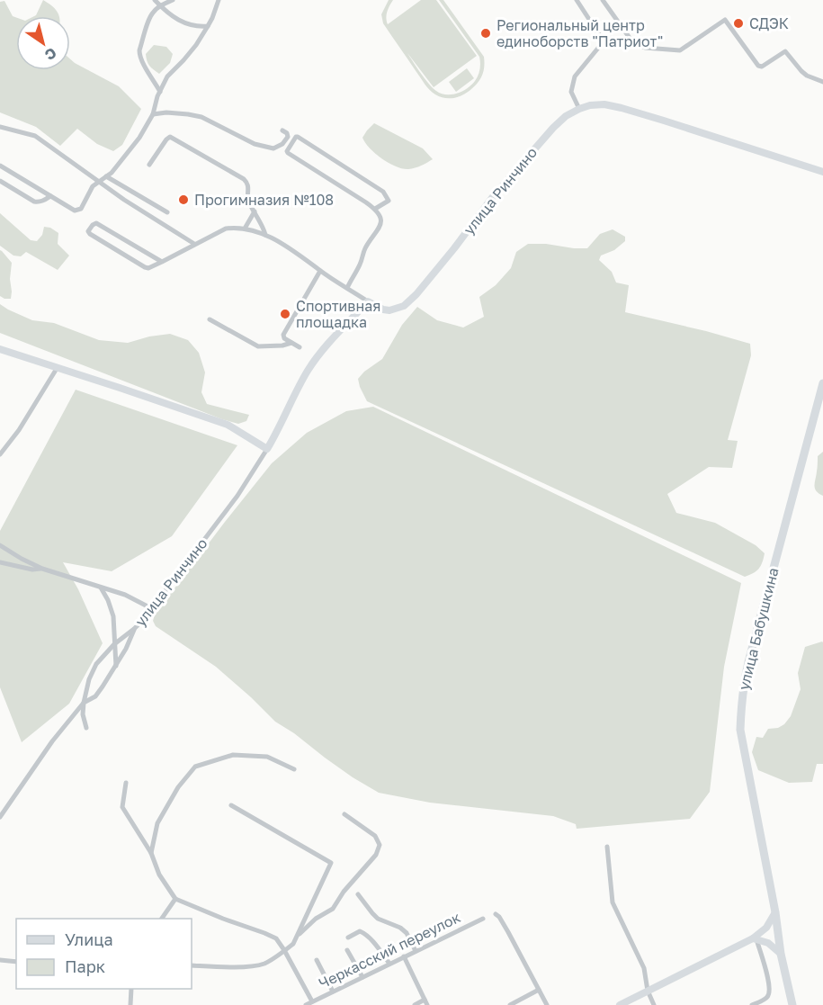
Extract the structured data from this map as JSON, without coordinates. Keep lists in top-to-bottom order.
{
  "streets": {
    "main road": ["улица Бабушкина"],
    "street": ["улица Ринчино", "Черкасский переулок"]
  },
  "places": [
    "СДЭК",
    "Региональный центр единоборств \"Патриот\"",
    "Прогимназия №108",
    "Спортивная площадка"
  ],
  "legend": ["Улица", "Парк"],
  "north": "bottom right"
}
